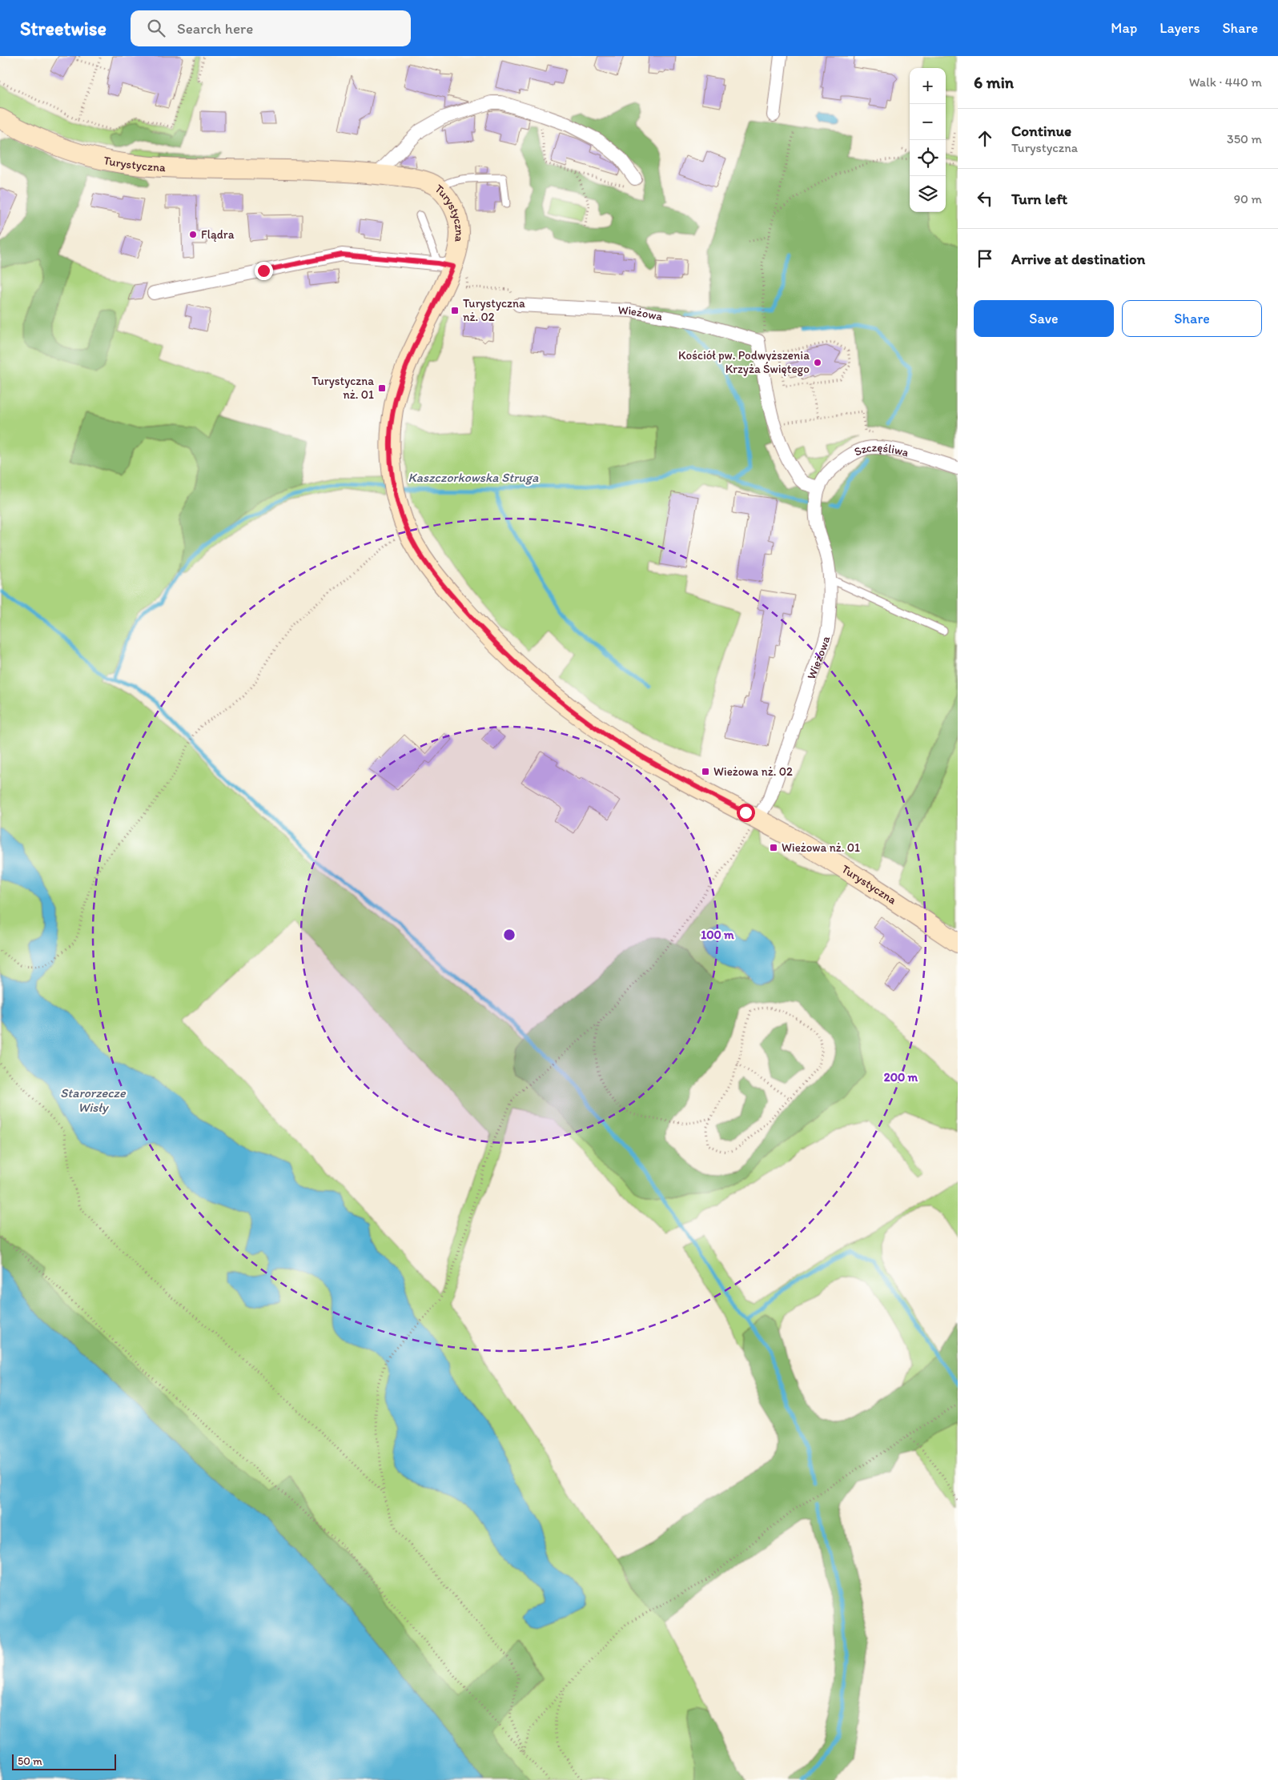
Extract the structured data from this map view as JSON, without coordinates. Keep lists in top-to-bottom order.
{
  "streets": {
    "street": ["Turystyczna", "Wieżowa", "Szczęśliwa"]
  },
  "crossings": [
    ["Turystyczna", "Wieżowa"],
    ["Wieżowa", "Szczęśliwa"]
  ],
  "water": ["Kaszczorkowska Struga", "Starorzecze Wisły"],
  "places": {
    "other": ["Flądra", "Kościół pw. Podwyższenia Krzyża Świętego"],
    "transit": [
      "Turystyczna nż. 02",
      "Turystyczna nż. 01",
      "Wieżowa nż. 02",
      "Wieżowa nż. 01"
    ]
  },
  "scale_bar": "50 m",
  "page": {
    "header": "Streetwise",
    "search": "Search here",
    "nav": ["Map", "Layers", "Share"],
    "heading": ["6 min", "Walk · 440 m"],
    "map_buttons": ["+", "−"],
    "list": [
      ["Continue", "Turystyczna", "350 m"],
      ["Turn left", "90 m"],
      "Arrive at destination"
    ],
    "buttons": ["Save", "Share"],
    "scale": "50 m"
  },
  "rings": ["100 m", "200 m"]
}
